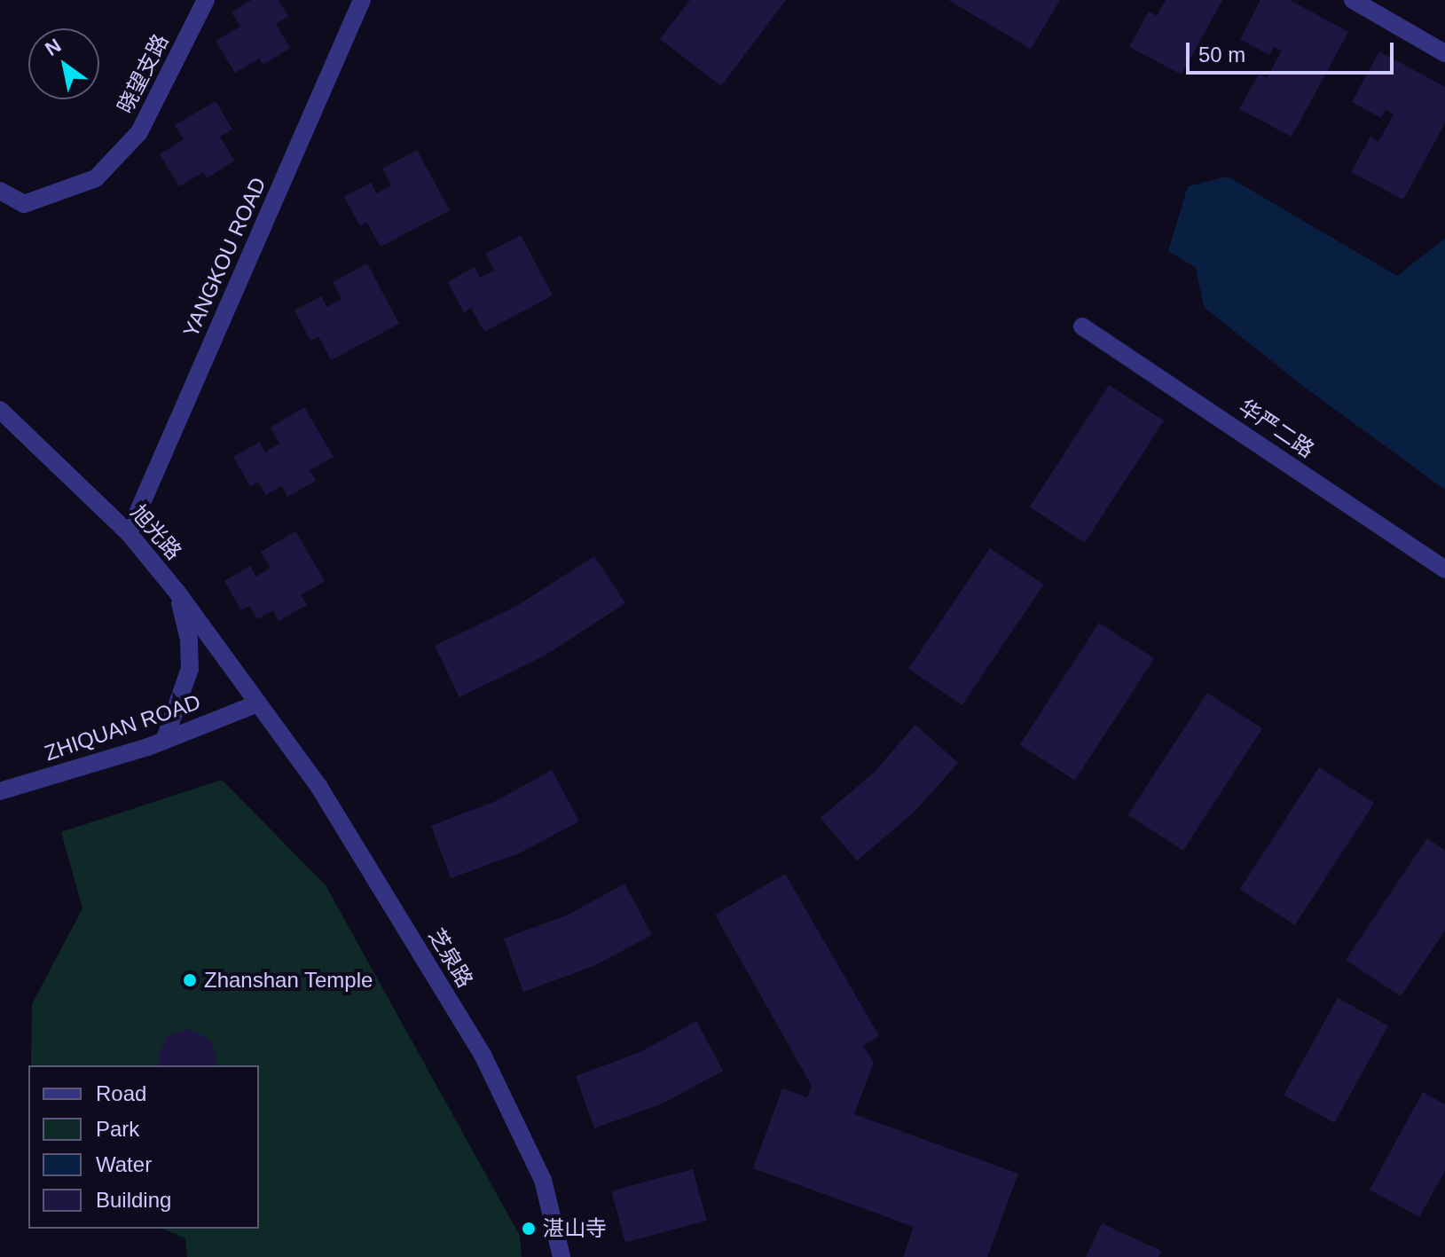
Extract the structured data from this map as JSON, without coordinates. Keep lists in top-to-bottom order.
{
  "streets": {
    "street": [
      "晓望支路",
      "YANGKOU ROAD",
      "华严二路",
      "旭光路",
      "ZHIQUAN ROAD",
      "芝泉路"
    ]
  },
  "crossings": [
    ["YANGKOU ROAD", "旭光路"],
    ["旭光路", "ZHIQUAN ROAD"],
    ["旭光路", "芝泉路"],
    ["ZHIQUAN ROAD", "芝泉路"]
  ],
  "places": ["Zhanshan Temple", "湛山寺"],
  "legend": [
    "Road",
    "Park",
    "Water",
    "Building"
  ],
  "scale_bar": "50 m",
  "north": "top left"
}
